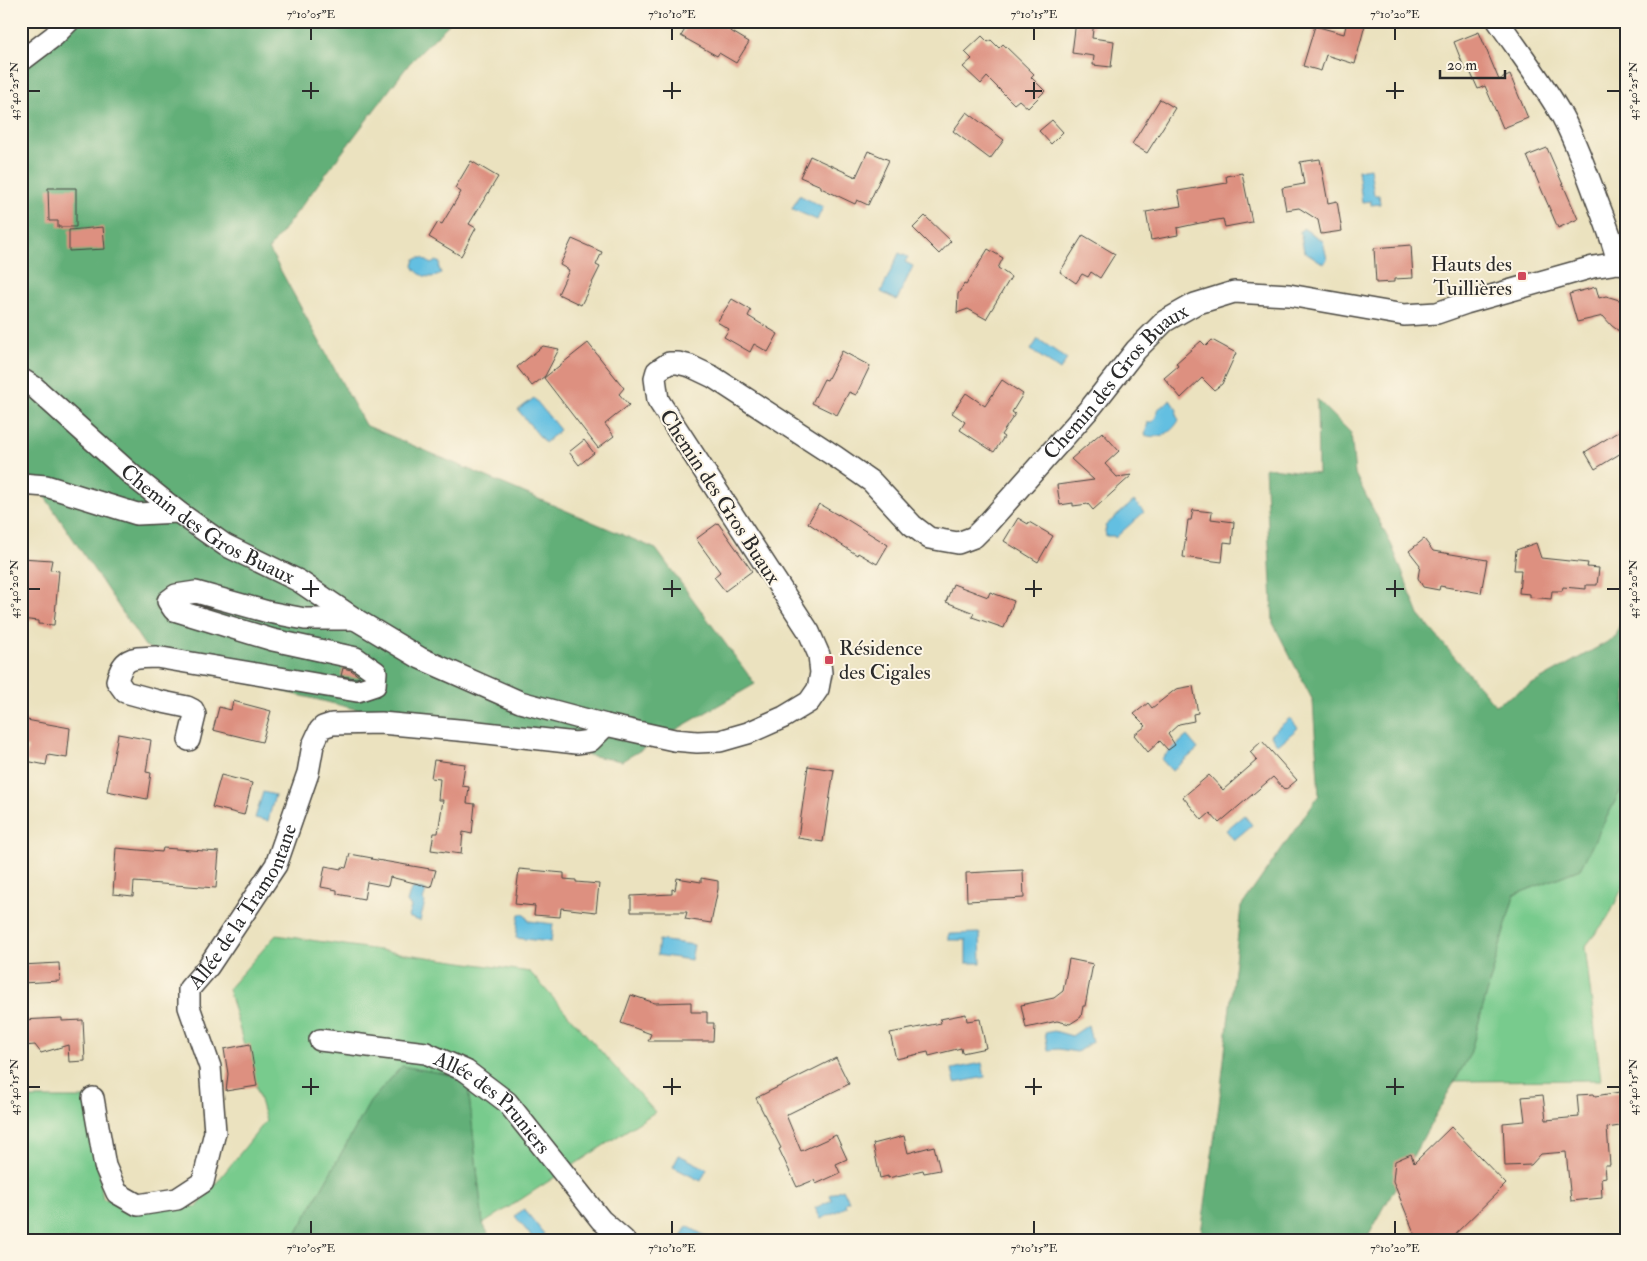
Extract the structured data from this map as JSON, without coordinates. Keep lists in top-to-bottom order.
{
  "streets": {
    "street": ["Chemin des Gros Buaux", "Allée de la Tramontane", "Allée des Pruniers"]
  },
  "crossings": [
    ["Chemin des Gros Buaux", "Allée de la Tramontane"]
  ],
  "places": {
    "transit": ["Hauts des Tuillières", "Résidence des Cigales"]
  },
  "scale_bar": "20 m",
  "coordinates": [
    "7°10'05\"E",
    "7°10'10\"E",
    "7°10'15\"E",
    "7°10'20\"E",
    "43°40'25\"N",
    "43°40'20\"N",
    "43°40'15\"N"
  ]
}
